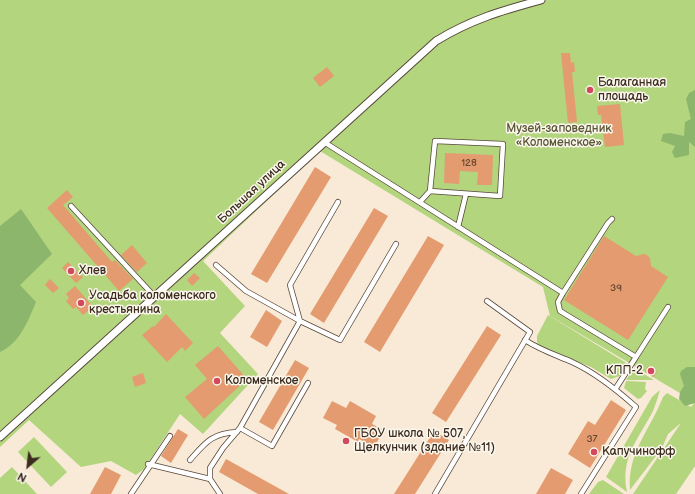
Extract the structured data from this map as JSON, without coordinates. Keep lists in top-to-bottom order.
{
  "streets": {
    "street": ["Большая улица"]
  },
  "parks": ["Музей-заповедник «Коломенское»"],
  "places": [
    "Балаганная площадь",
    "Хлев",
    "Усадьба коломенского крестьянина",
    "КПП-2",
    "Коломенское",
    "ГБОУ школа № 507, Щелкунчик (здание №11)",
    "Капучинофф"
  ],
  "house_numbers": ["128", "39", "37"],
  "north": "bottom left"
}
